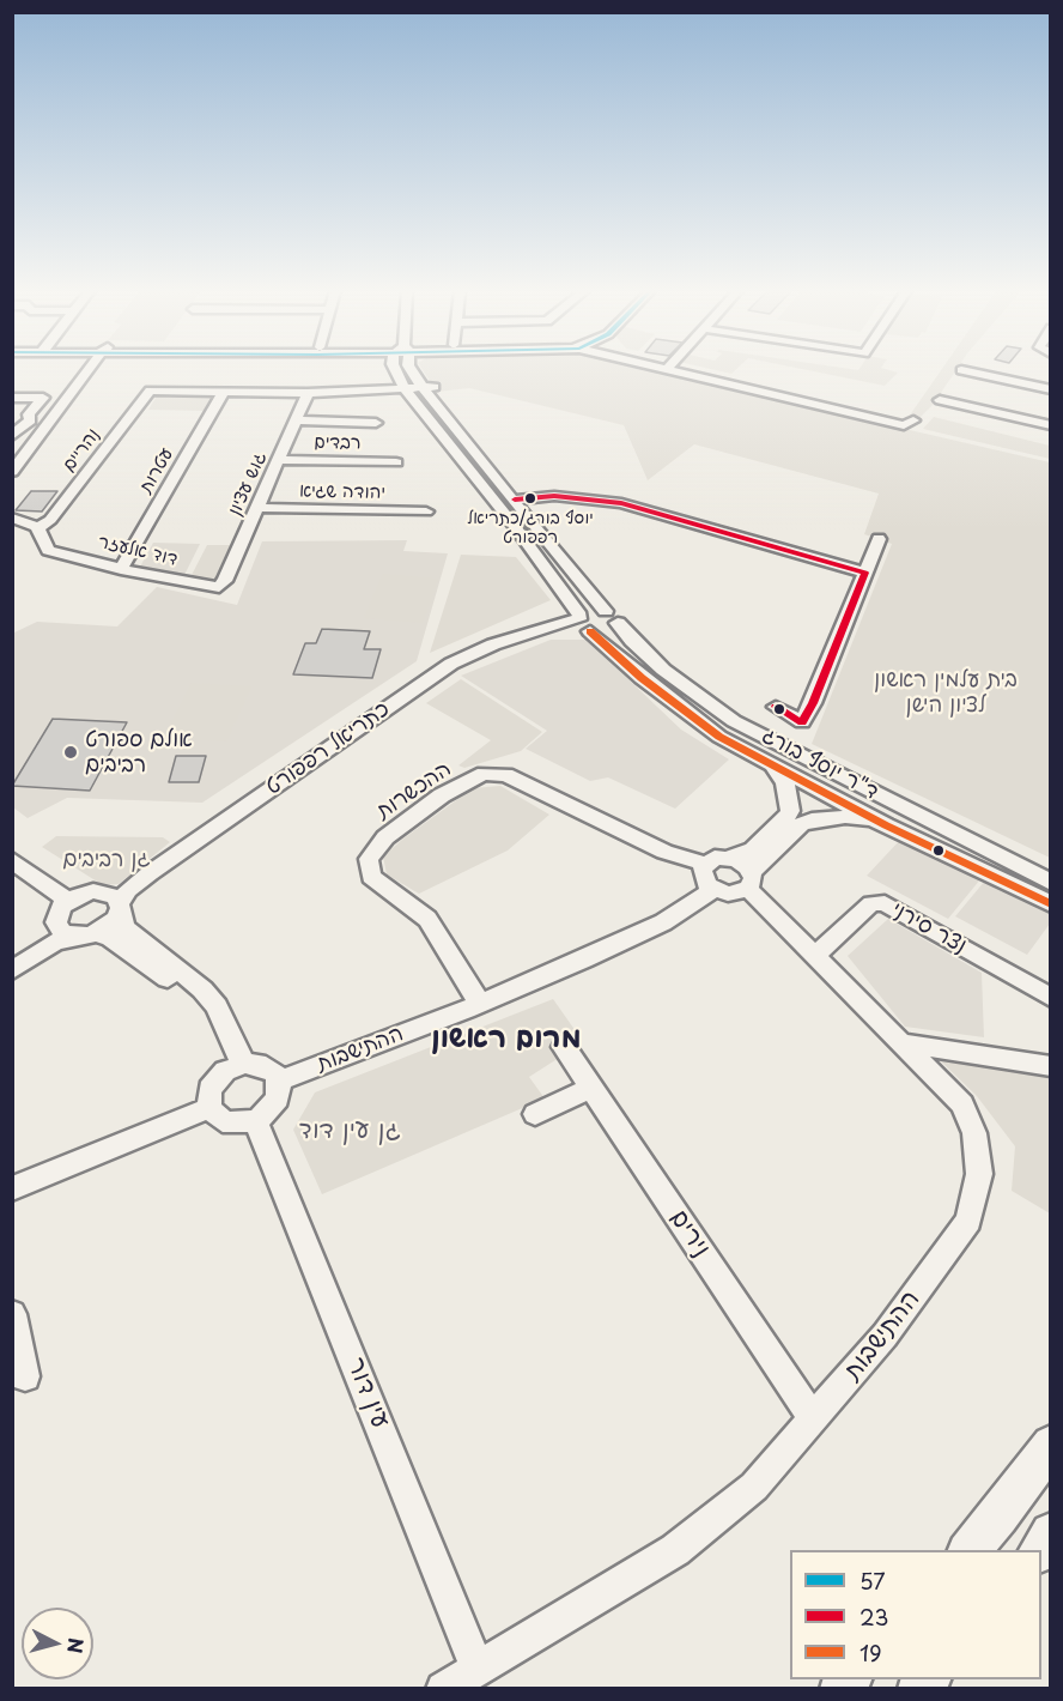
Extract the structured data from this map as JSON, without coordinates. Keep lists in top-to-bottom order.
{
  "streets": {
    "street": [
      "רבדים",
      "נהריים",
      "עטרות",
      "גוש עציון",
      "יהודה שגיא",
      "דוד אלעזר",
      "כתריאל רפפורט",
      "ד\"ר יוסף בורג",
      "ההכשרות",
      "נצר סירני",
      "ההתישבות",
      "נירים",
      "עין דור"
    ]
  },
  "crossings": [
    ["רבדים", "גוש עציון"],
    ["נהריים", "עטרות"],
    ["נהריים", "דוד אלעזר"],
    ["עטרות", "דוד אלעזר"],
    ["גוש עציון", "יהודה שגיא"],
    ["גוש עציון", "דוד אלעזר"],
    ["כתריאל רפפורט", "ד\"ר יוסף בורג"],
    ["ההכשרות", "ההתישבות"],
    ["נצר סירני", "ההתישבות"],
    ["ההתישבות", "נירים"],
    ["ההתישבות", "עין דור"]
  ],
  "districts": ["מרום ראשון"],
  "parks": ["בית עלמין ראשון לציון הישן", "גן רביבים", "גן עין דוד"],
  "places": ["יוסף בורג/כתריאל רפפורט", "אולם ספורט רביבים"],
  "lines": ["transit line 23", "transit line 19"],
  "legend": ["57", "23", "19"],
  "north": "right"
}
